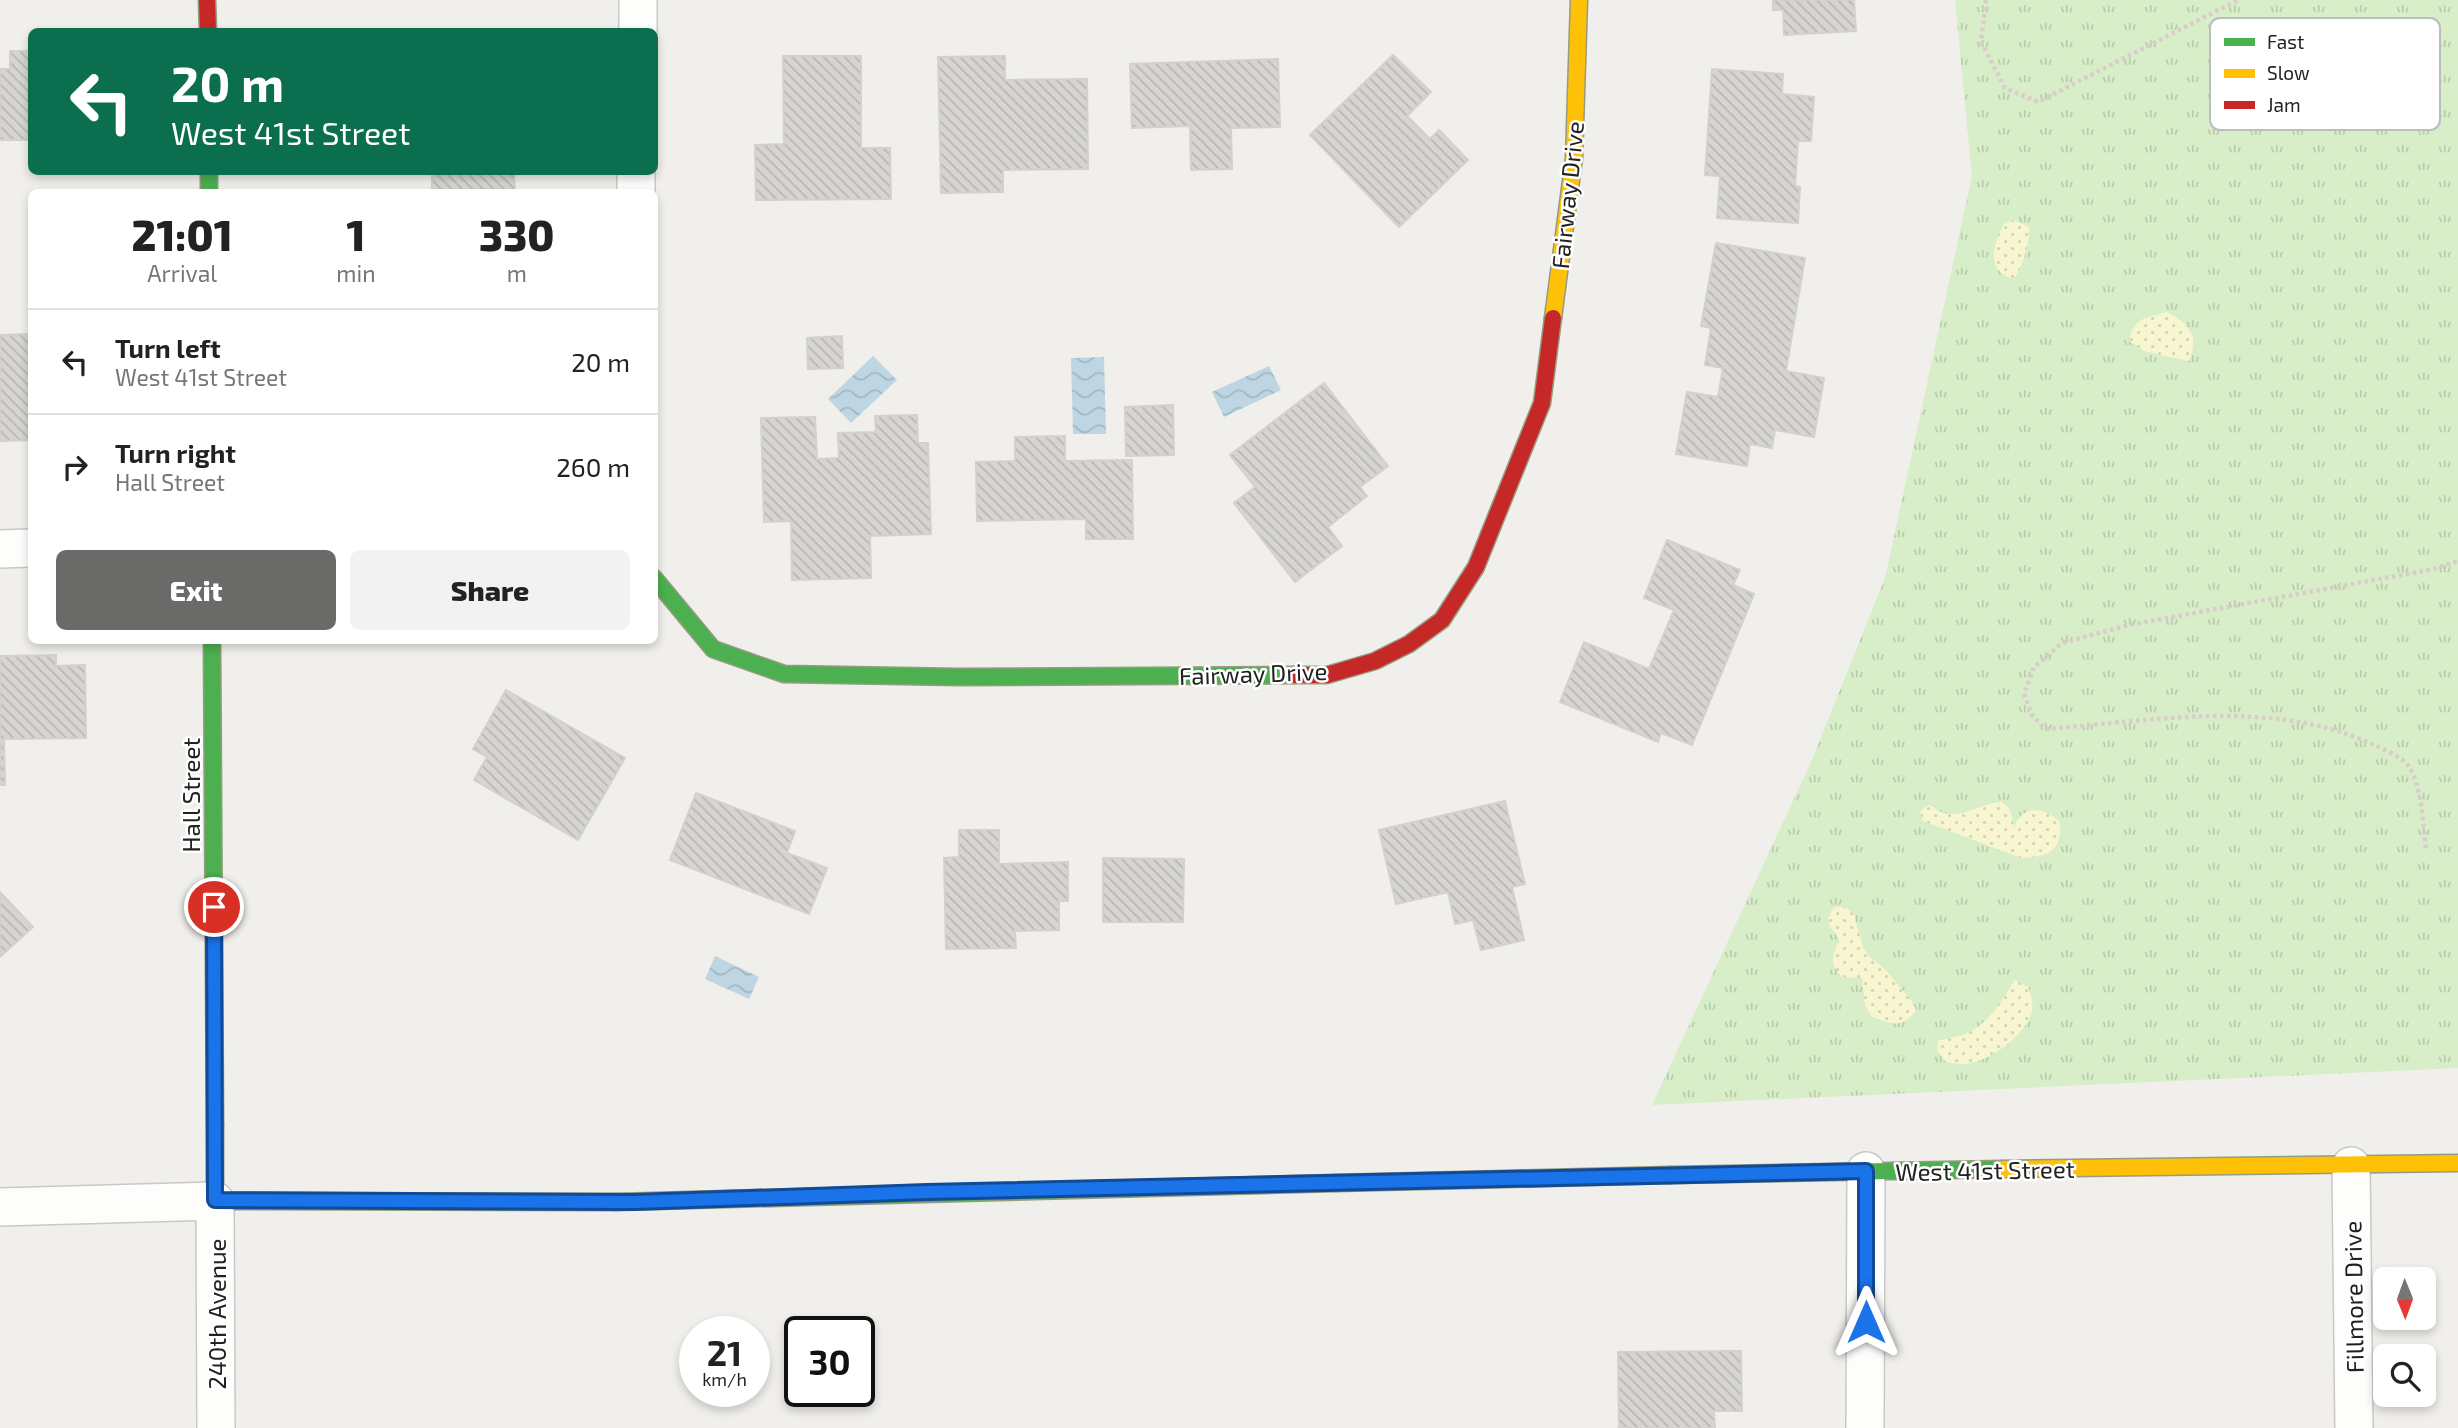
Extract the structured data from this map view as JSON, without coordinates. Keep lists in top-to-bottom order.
{
  "streets": {
    "street": [
      "Fairway Drive",
      "Hall Street",
      "West 41st Street",
      "Fillmore Drive",
      "240th Avenue"
    ]
  },
  "crossings": [
    ["Hall Street", "West 41st Street"],
    ["Hall Street", "240th Avenue"],
    ["West 41st Street", "Fillmore Drive"],
    ["West 41st Street", "240th Avenue"]
  ],
  "legend": ["Fast", "Slow", "Jam"],
  "north": "bottom",
  "page": {
    "turn": ["20 m", "West 41st Street"],
    "eta": [
      "21:01",
      "Arrival",
      "1",
      "min",
      "330",
      "m"
    ],
    "list": [
      {
        "name": "Turn left",
        "note": "West 41st Street",
        "value": "20 m"
      },
      {
        "name": "Turn right",
        "note": "Hall Street",
        "value": "260 m"
      }
    ],
    "buttons": ["Exit", "Share"],
    "speed": "21 km/h",
    "limit": "30"
  }
}
